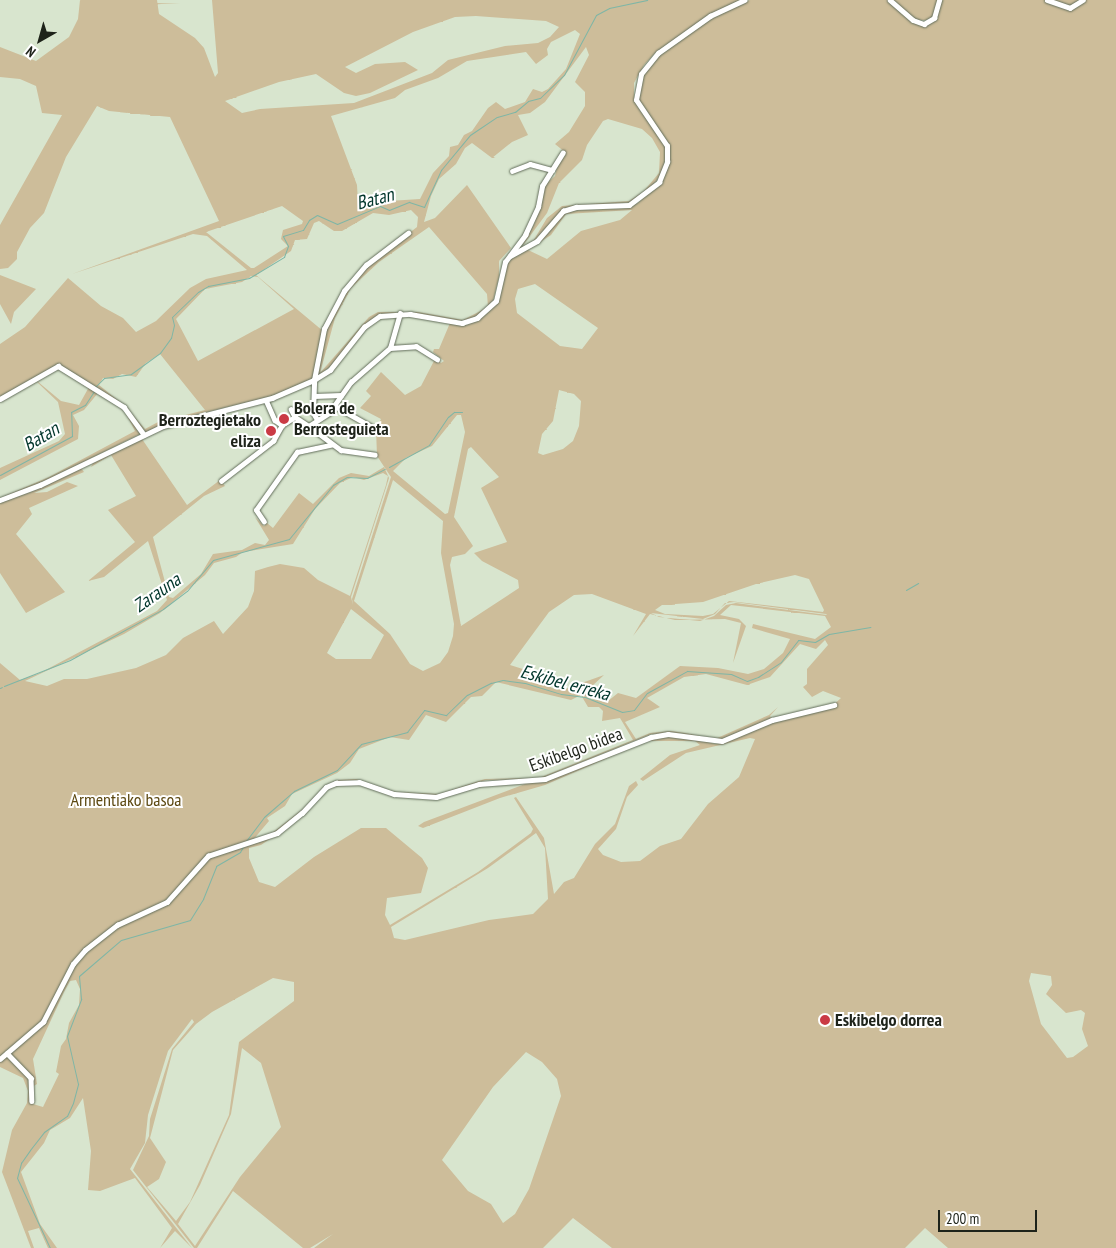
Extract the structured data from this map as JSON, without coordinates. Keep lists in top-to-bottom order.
{
  "streets": {
    "street": ["Eskibelgo bidea"]
  },
  "water": ["Batan", "Zarauna", "Eskibel erreka"],
  "parks": ["Armentiako basoa"],
  "places": ["Bolera de Berrosteguieta", "Berroztegietako eliza", "Eskibelgo dorrea"],
  "scale_bar": "200 m",
  "north": "bottom left"
}
